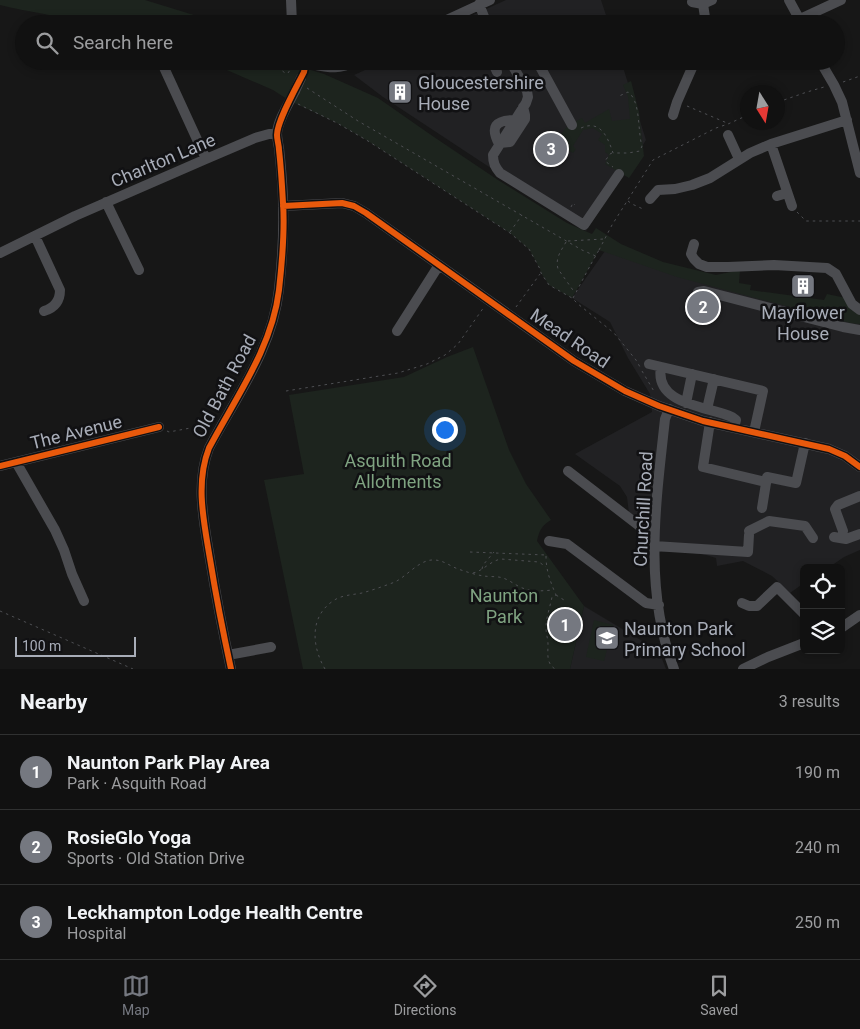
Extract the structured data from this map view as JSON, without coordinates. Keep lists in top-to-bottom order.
{
  "streets": {
    "street": [
      "Charlton Lane",
      "Mead Road",
      "Old Bath Road",
      "The Avenue",
      "Churchill Road"
    ]
  },
  "crossings": [
    ["Charlton Lane", "Old Bath Road"],
    ["Mead Road", "Old Bath Road"],
    ["Mead Road", "Churchill Road"]
  ],
  "parks": ["Asquith Road Allotments", "Naunton Park"],
  "places": {
    "building": ["Gloucestershire House", "Mayflower House"],
    "school or university": ["Naunton Park Primary School"]
  },
  "scale_bar": "100 m",
  "north": "bottom",
  "page": {
    "search": "Search here",
    "pins": ["3", "2", "1"],
    "scale": "100 m",
    "heading": ["Nearby", "3 results"],
    "list": [
      {
        "mark": "1",
        "name": "Naunton Park Play Area",
        "note": "Park · Asquith Road",
        "value": "190 m"
      },
      {
        "mark": "2",
        "name": "RosieGlo Yoga",
        "note": "Sports · Old Station Drive",
        "value": "240 m"
      },
      {
        "mark": "3",
        "name": "Leckhampton Lodge Health Centre",
        "note": "Hospital",
        "value": "250 m"
      }
    ],
    "nav": ["Map", "Directions", "Saved"]
  }
}
